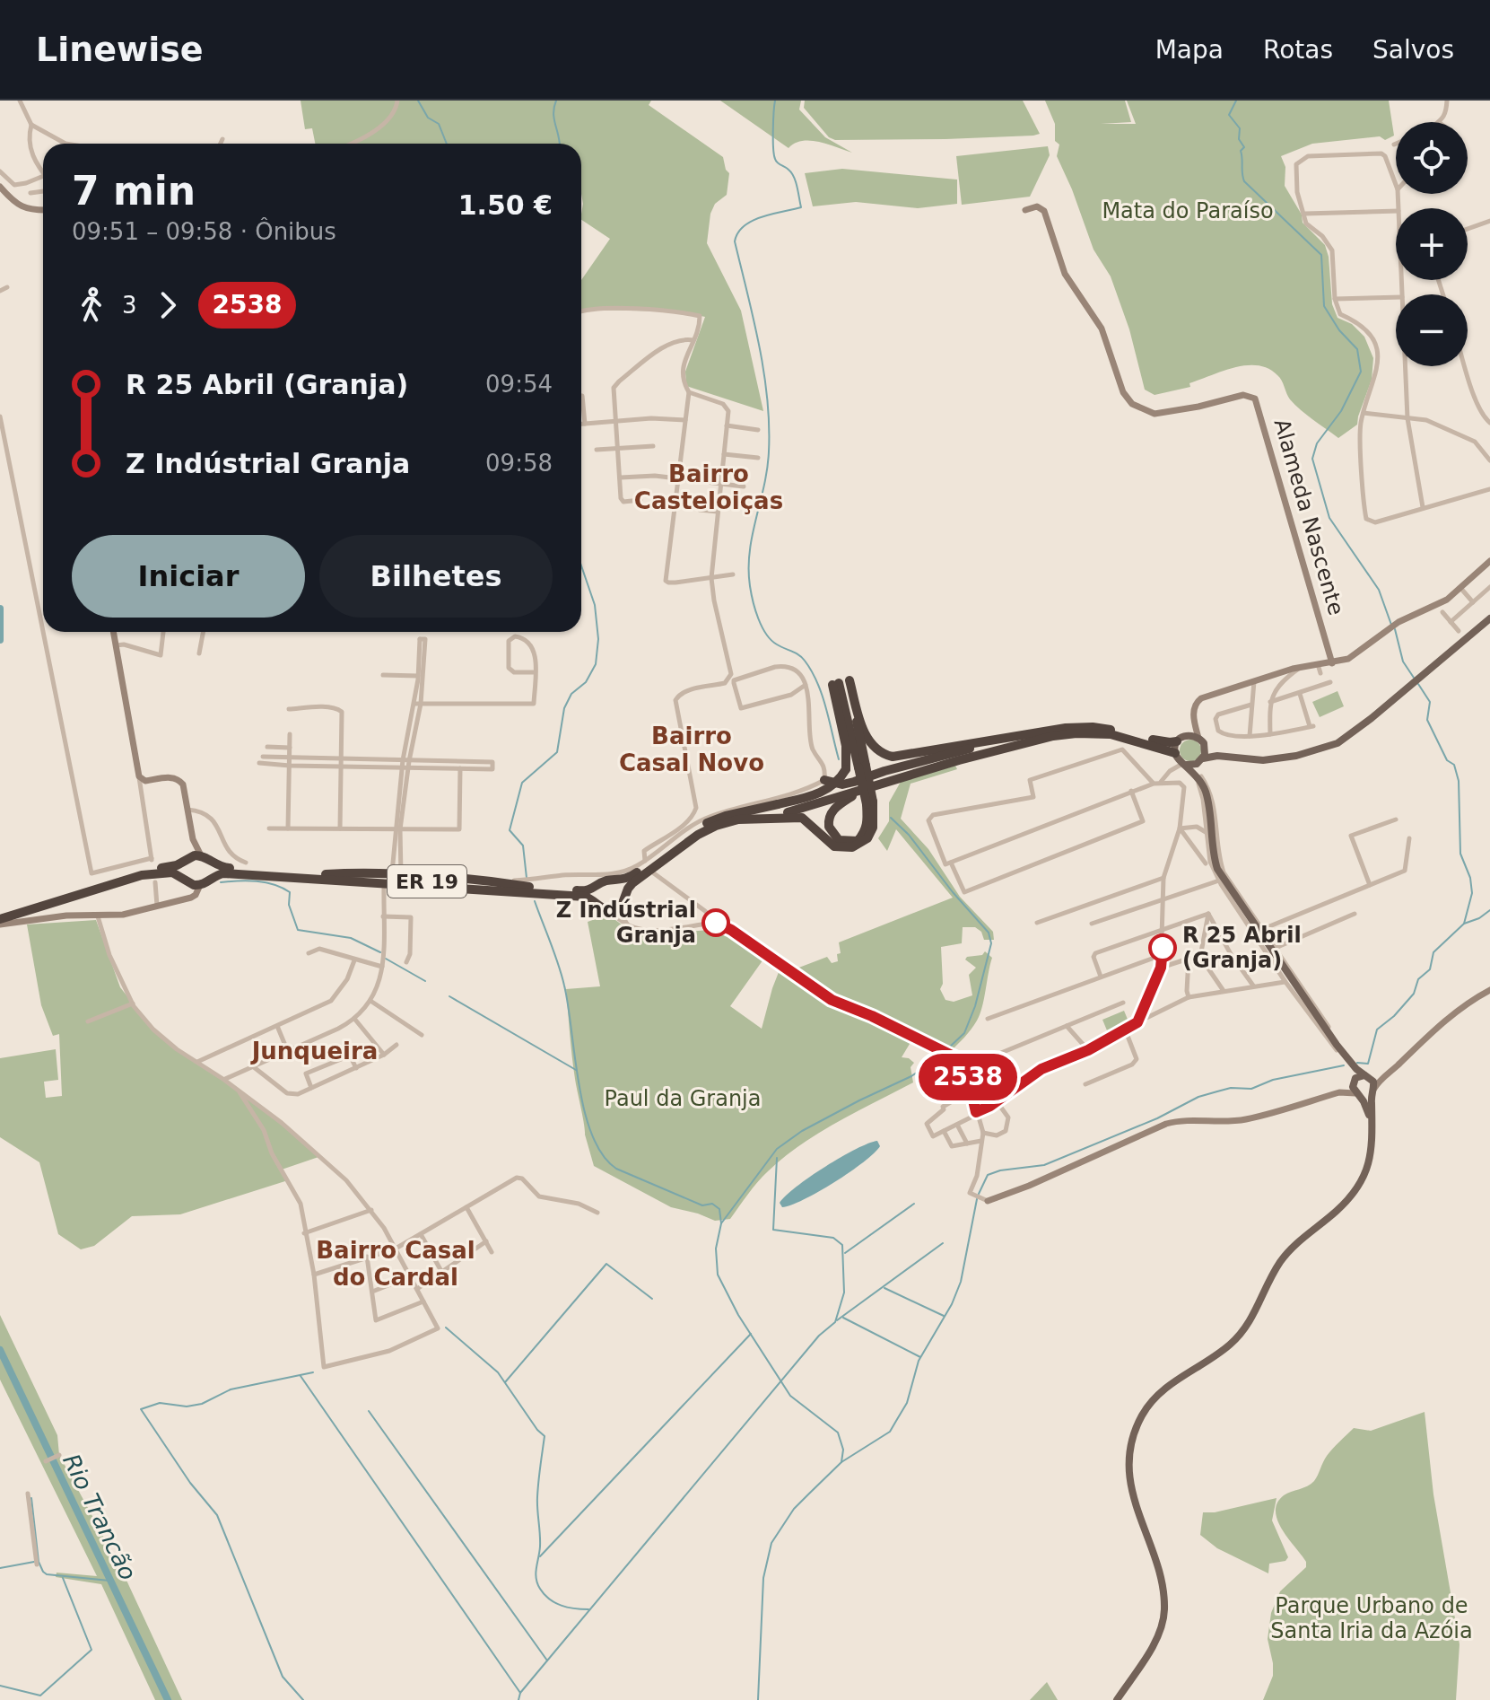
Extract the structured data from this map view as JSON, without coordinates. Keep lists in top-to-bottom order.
{
  "streets": {
    "highway": ["ER 19"],
    "street": ["Alameda Nascente"]
  },
  "districts": [
    "Bairro Casteloiças",
    "Bairro Casal Novo",
    "Junqueira",
    "Bairro Casal do Cardal"
  ],
  "water": ["Rio Trancão"],
  "parks": ["Mata do Paraíso", "Paul da Granja", "Parque Urbano de Santa Iria da Azóia"],
  "places": ["Z Indústrial Granja", "R 25 Abril (Granja)"],
  "lines": ["bus line 2538"],
  "page": {
    "header": "Linewise",
    "nav": ["Mapa", "Rotas", "Salvos"],
    "on_map": "2538",
    "map_buttons": ["+", "−"],
    "heading": ["7 min", "09:51 – 09:58 · Ônibus", "1.50 €"],
    "legs": ["3", "2538"],
    "list": [
      {
        "name": "R 25 Abril (Granja)",
        "value": "09:54"
      },
      {
        "name": "Z Indústrial Granja",
        "value": "09:58"
      }
    ],
    "buttons": ["Iniciar", "Bilhetes"]
  }
}
